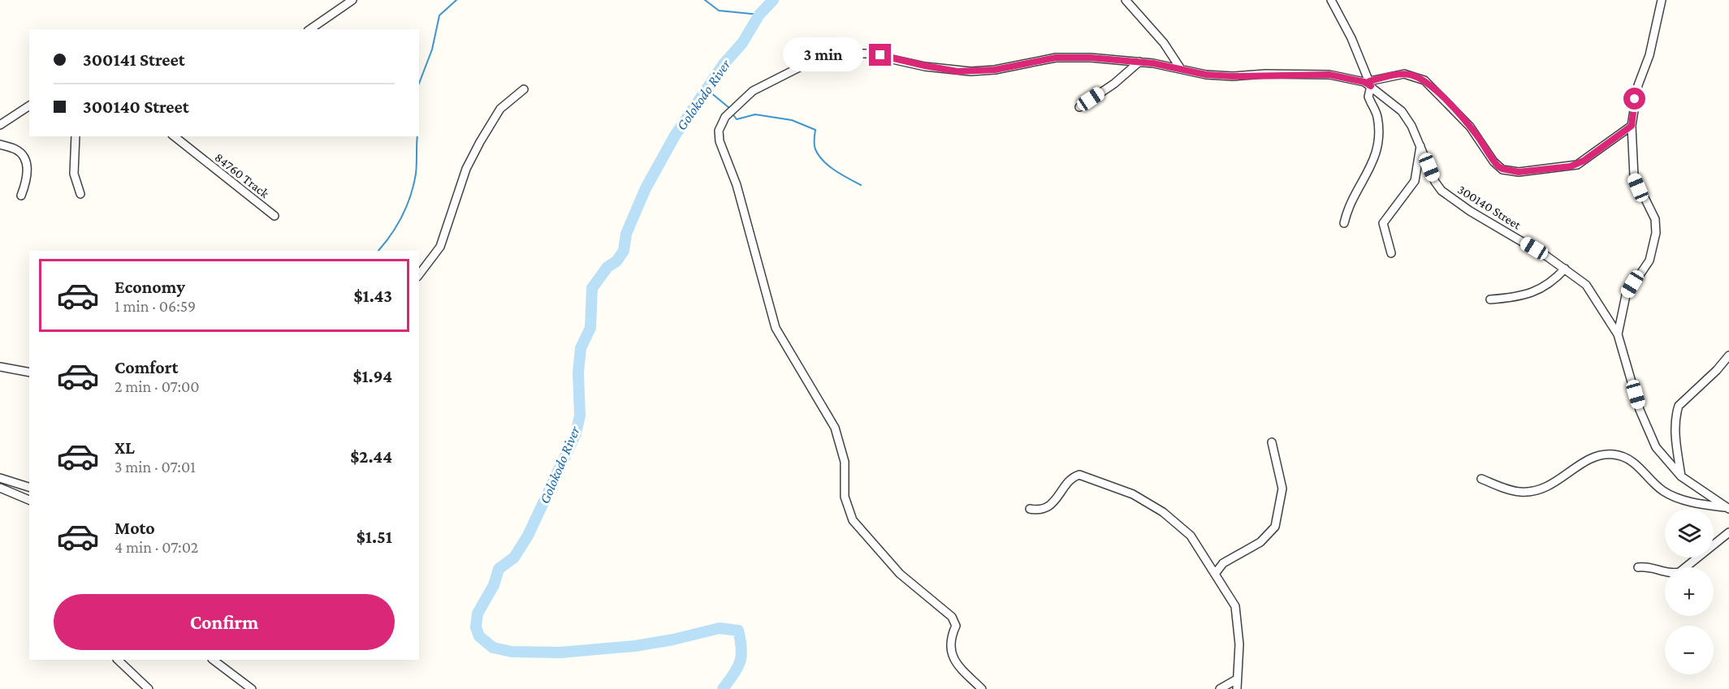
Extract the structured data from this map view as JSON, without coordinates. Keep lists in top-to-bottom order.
{
  "streets": {
    "street": ["84760 Track", "300140 Street"]
  },
  "water": ["Golokodo River"],
  "page": {
    "banner": ["300141 Street", "300140 Street"],
    "bubble": "3 min",
    "list": [
      {
        "name": "Economy",
        "note": "1 min · 06:59",
        "value": "$1.43"
      },
      {
        "name": "Comfort",
        "note": "2 min · 07:00",
        "value": "$1.94"
      },
      {
        "name": "XL",
        "note": "3 min · 07:01",
        "value": "$2.44"
      },
      {
        "name": "Moto",
        "note": "4 min · 07:02",
        "value": "$1.51"
      }
    ],
    "map_buttons": ["+", "−"],
    "buttons": "Confirm"
  }
}
